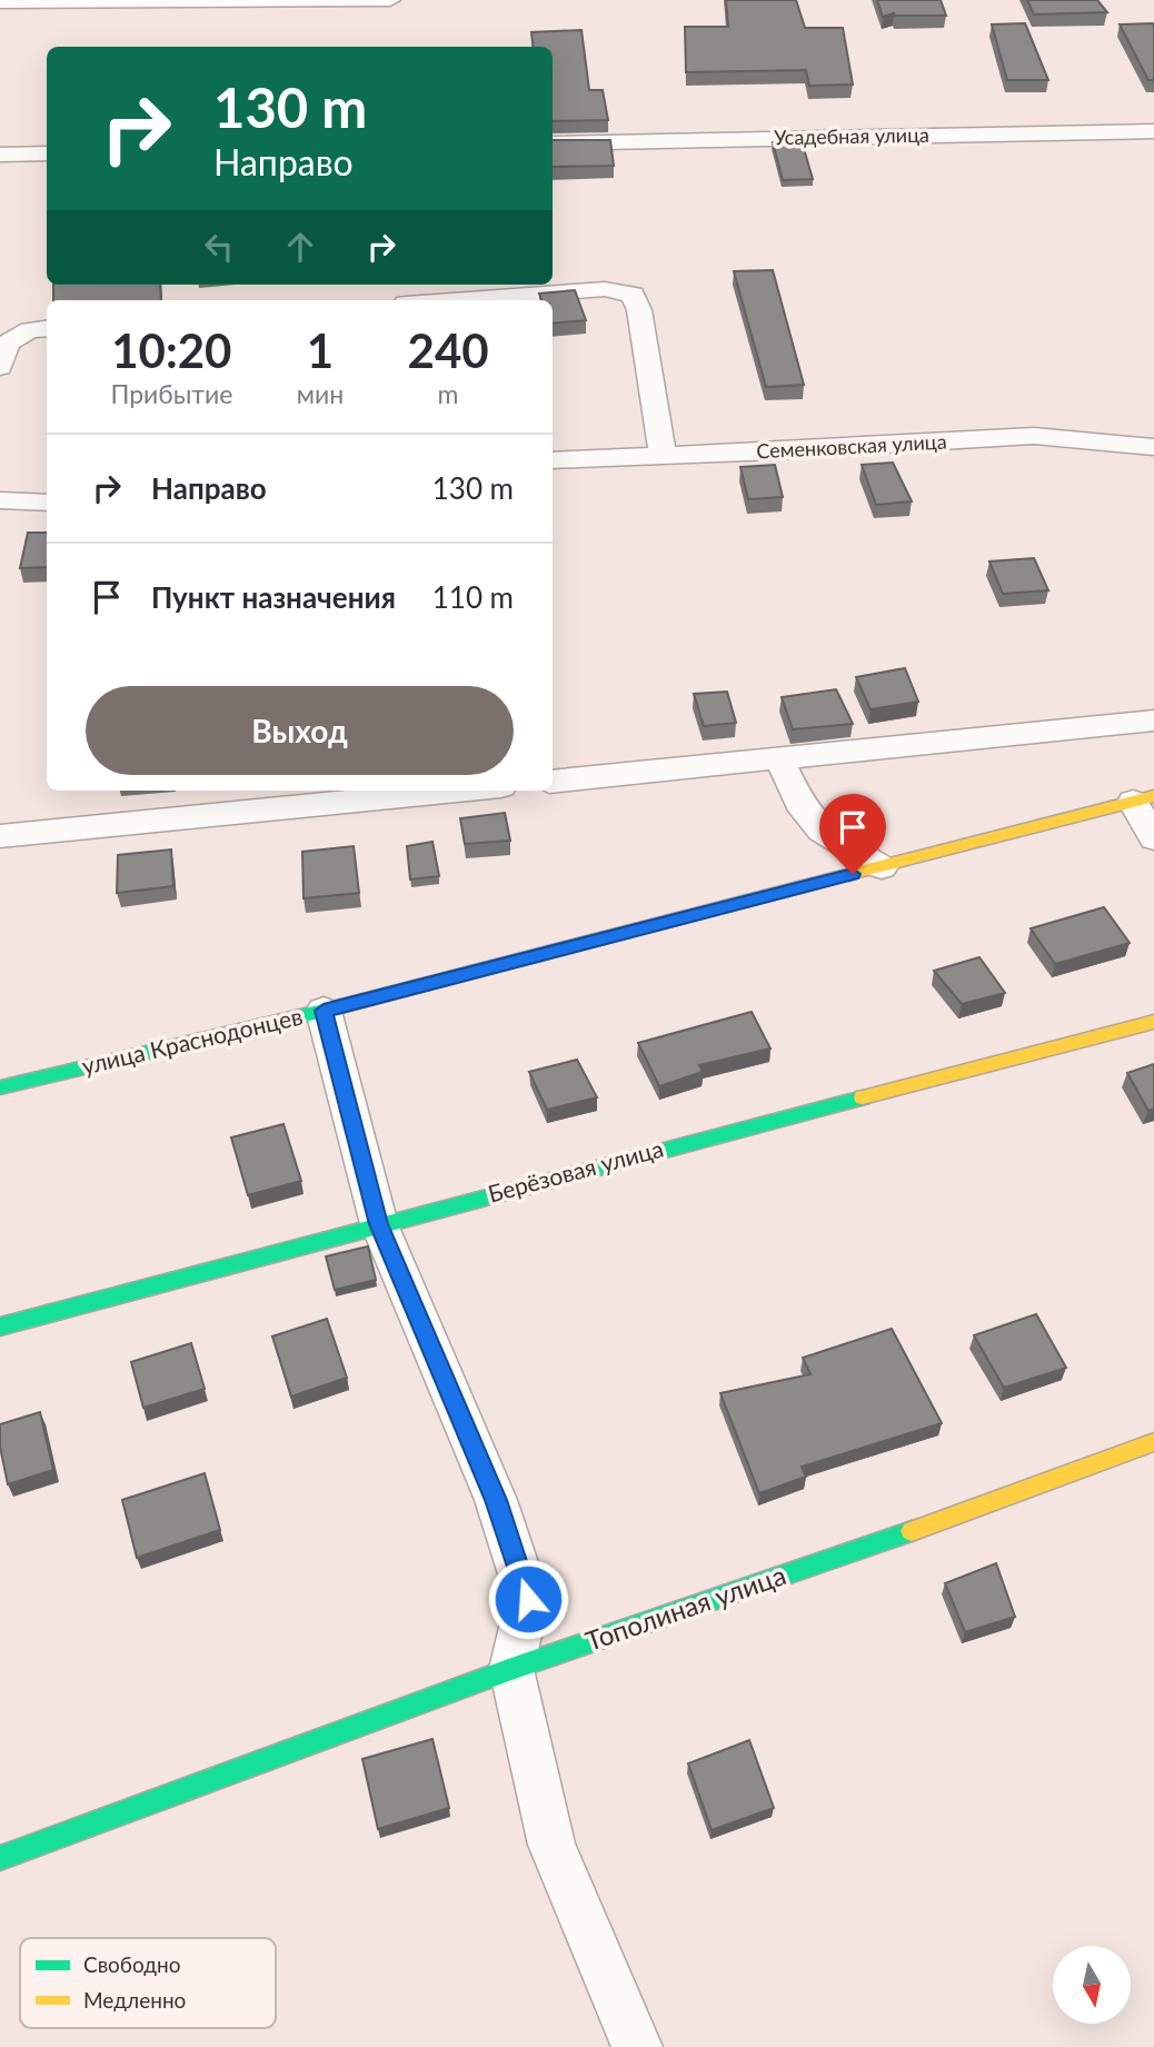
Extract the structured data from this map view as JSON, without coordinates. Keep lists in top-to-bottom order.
{
  "streets": {
    "street": [
      "Усадебная улица",
      "Семенковская улица",
      "улица Краснодонцев",
      "Берёзовая улица",
      "Тополиная улица"
    ]
  },
  "legend": ["Свободно", "Медленно"],
  "north": "bottom",
  "page": {
    "turn": ["130 m", "Направо"],
    "eta": [
      "10:20",
      "Прибытие",
      "1",
      "мин",
      "240",
      "m"
    ],
    "list": [
      {
        "name": "Направо",
        "value": "130 m"
      },
      {
        "name": "Пункт назначения",
        "value": "110 m"
      }
    ],
    "buttons": "Выход"
  }
}
